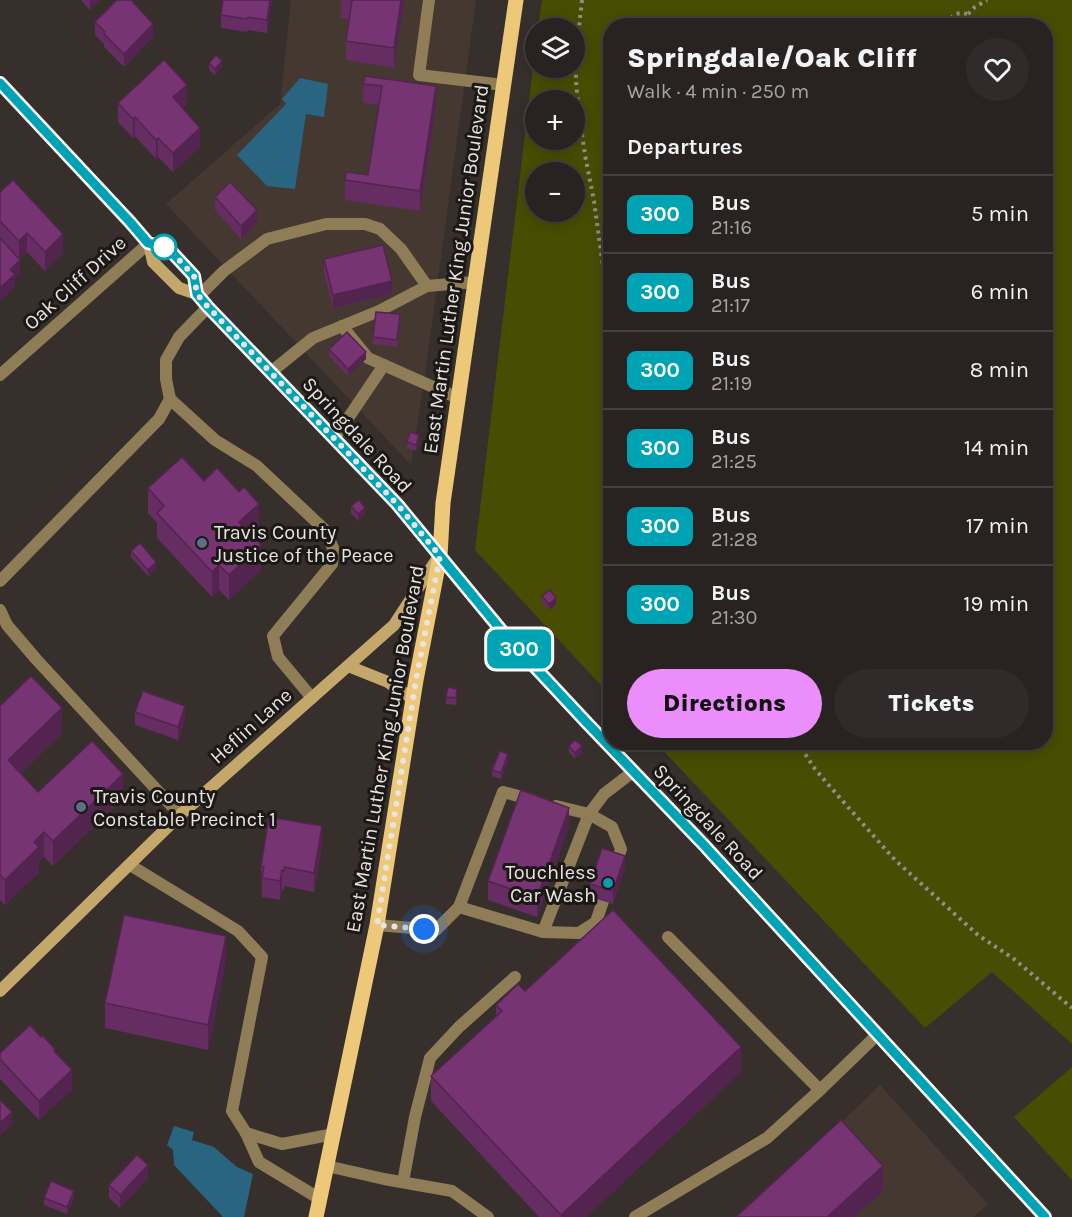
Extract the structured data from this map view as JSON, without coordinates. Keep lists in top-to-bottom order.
{
  "streets": {
    "main road": ["East Martin Luther King Junior Boulevard", "Springdale Road", "Heflin Lane"],
    "street": ["Oak Cliff Drive"]
  },
  "crossings": [
    ["East Martin Luther King Junior Boulevard", "Springdale Road"],
    ["East Martin Luther King Junior Boulevard", "Heflin Lane"],
    ["Oak Cliff Drive", "Springdale Road"],
    ["Springdale Road", "Heflin Lane"]
  ],
  "places": ["Travis County Justice of the Peace", "Travis County Constable Precinct 1", "Touchless Car Wash"],
  "lines": ["bus line 300"],
  "page": {
    "on_map": "300",
    "map_buttons": ["+", "−"],
    "heading": [
      ["Springdale/Oak Cliff", "Walk · 4 min · 250 m"],
      "Departures"
    ],
    "list": [
      {
        "mark": "300",
        "name": "Bus",
        "note": "21:16",
        "value": "5 min"
      },
      {
        "mark": "300",
        "name": "Bus",
        "note": "21:17",
        "value": "6 min"
      },
      {
        "mark": "300",
        "name": "Bus",
        "note": "21:19",
        "value": "8 min"
      },
      {
        "mark": "300",
        "name": "Bus",
        "note": "21:25",
        "value": "14 min"
      },
      {
        "mark": "300",
        "name": "Bus",
        "note": "21:28",
        "value": "17 min"
      },
      {
        "mark": "300",
        "name": "Bus",
        "note": "21:30",
        "value": "19 min"
      }
    ],
    "buttons": ["Directions", "Tickets"]
  }
}
